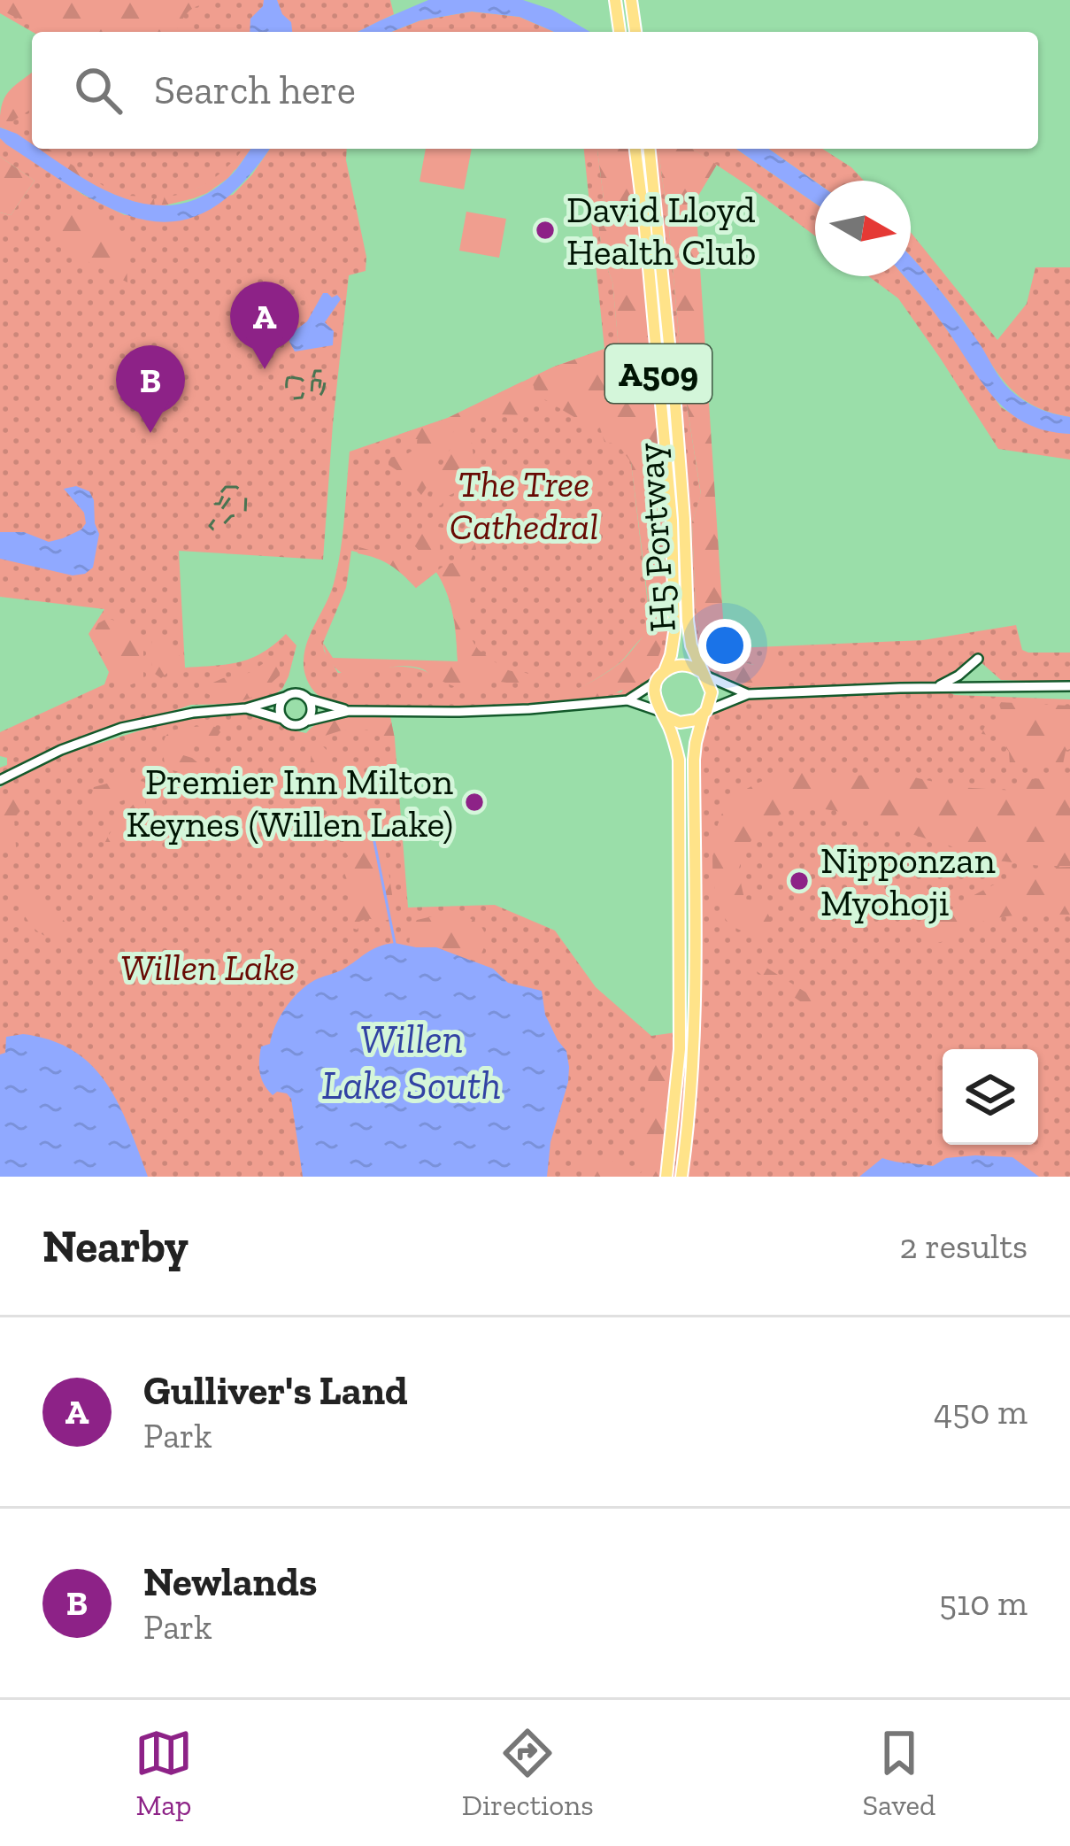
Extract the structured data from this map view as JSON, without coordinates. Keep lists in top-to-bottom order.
{
  "streets": {
    "main road": ["A509", "H5 Portway"]
  },
  "crossings": [
    ["A509", "H5 Portway"]
  ],
  "water": ["Willen Lake South"],
  "parks": ["The Tree Cathedral", "Willen Lake"],
  "places": ["David Lloyd Health Club", "Premier Inn Milton Keynes (Willen Lake)", "Nipponzan Myohoji"],
  "north": "right",
  "page": {
    "search": "Search here",
    "pins": ["A", "B"],
    "heading": ["Nearby", "2 results"],
    "list": [
      {
        "mark": "A",
        "name": "Gulliver's Land",
        "note": "Park",
        "value": "450 m"
      },
      {
        "mark": "B",
        "name": "Newlands",
        "note": "Park",
        "value": "510 m"
      }
    ],
    "nav": ["Map", "Directions", "Saved"]
  }
}
